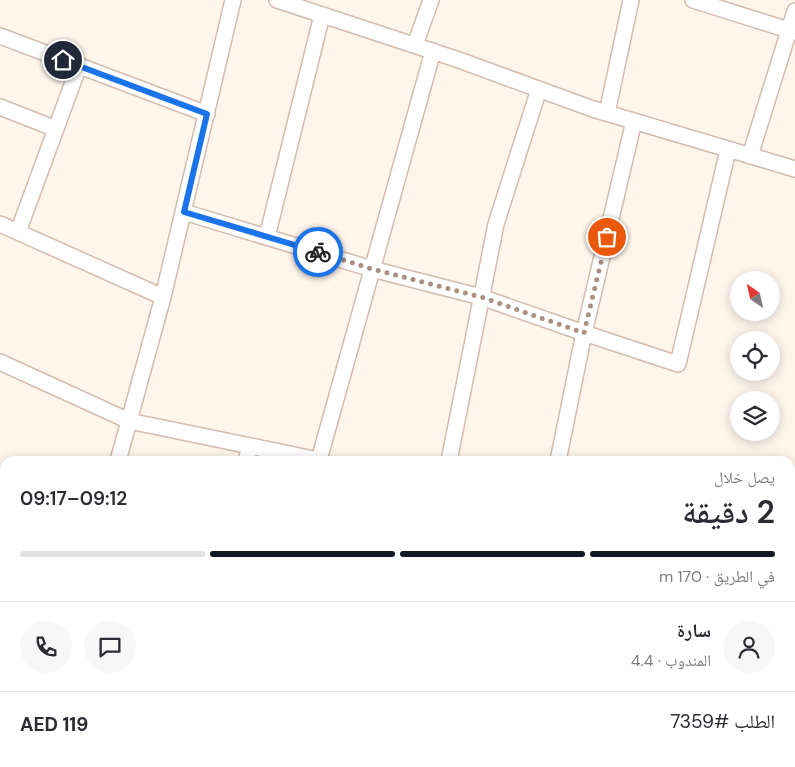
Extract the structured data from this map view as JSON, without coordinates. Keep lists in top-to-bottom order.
{
  "north": "top left",
  "page": {
    "heading": ["2 دقيقة", "يصل خلال", "09:12–09:17"],
    "panel": [
      "سارة",
      "المندوب · 4.4",
      "الطلب #7359",
      "AED 119"
    ],
    "bar": "في الطريق · 170 m"
  }
}
